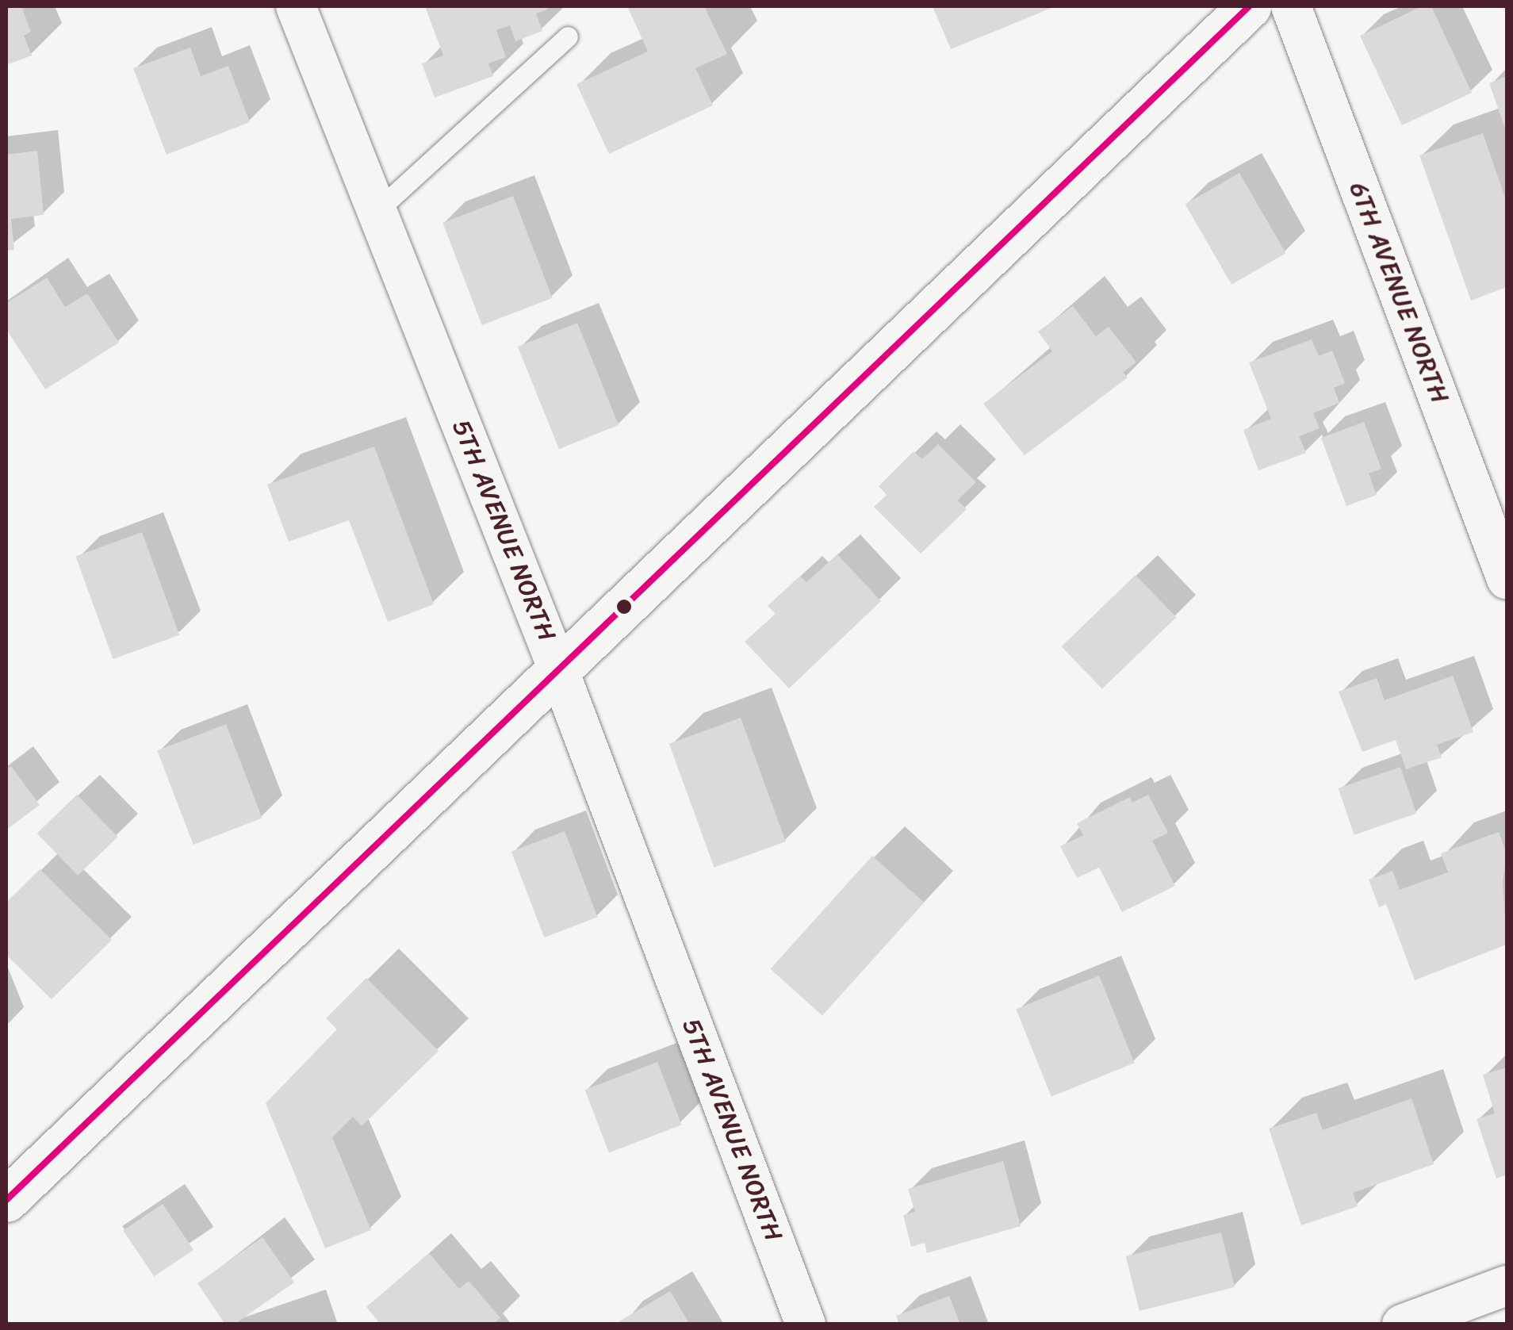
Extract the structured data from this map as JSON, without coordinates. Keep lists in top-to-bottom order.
{
  "streets": {
    "street": ["6TH AVENUE NORTH", "5TH AVENUE NORTH"]
  }
}
